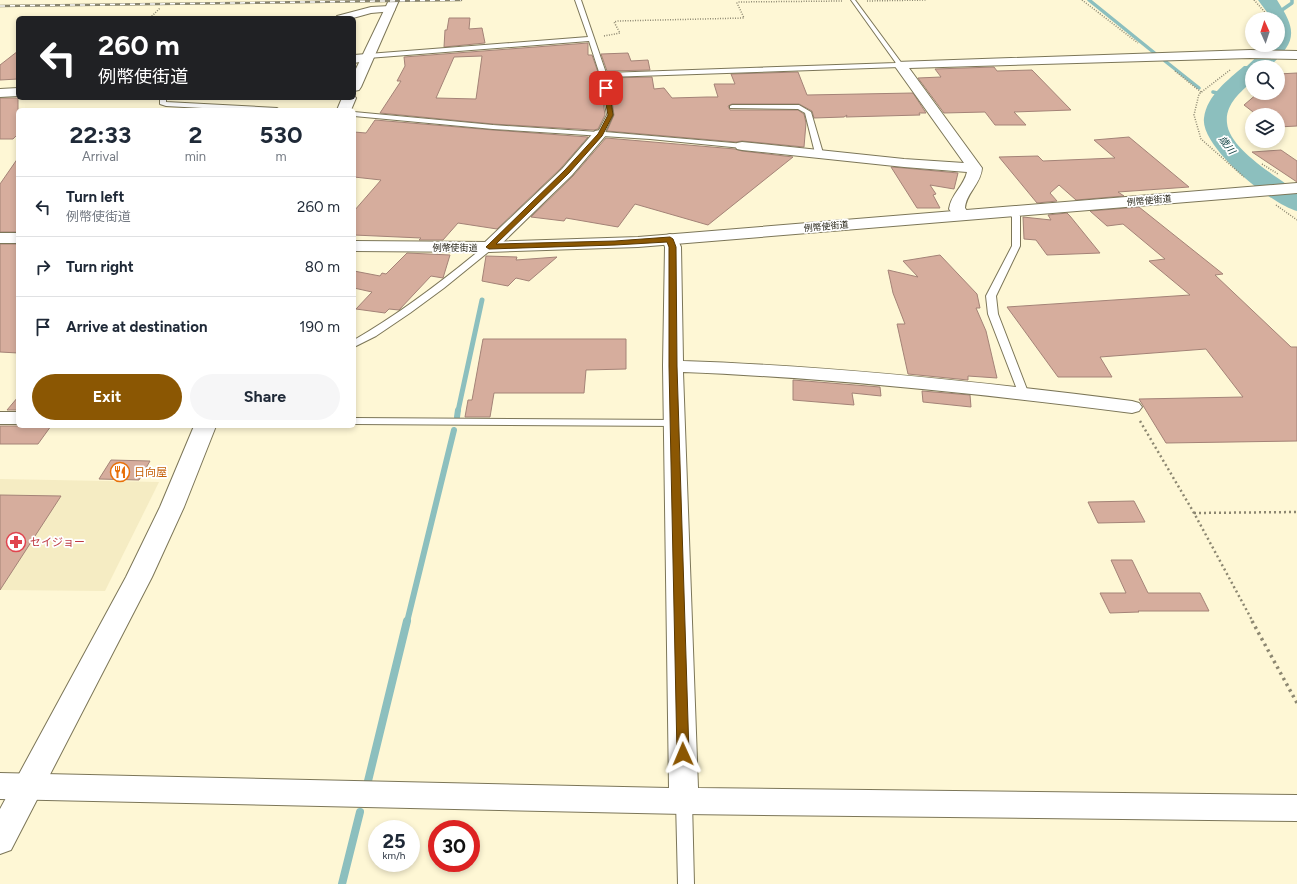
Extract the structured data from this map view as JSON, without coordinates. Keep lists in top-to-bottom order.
{
  "streets": {
    "main road": ["例幣使街道"]
  },
  "water": ["歳川"],
  "places": {
    "restaurant": ["日向屋"],
    "pharmacy": ["セイジョー"]
  },
  "north": "top",
  "page": {
    "turn": ["260 m", "例幣使街道"],
    "eta": [
      "22:33",
      "Arrival",
      "2",
      "min",
      "530",
      "m"
    ],
    "list": [
      {
        "name": "Turn left",
        "note": "例幣使街道",
        "value": "260 m"
      },
      {
        "name": "Turn right",
        "value": "80 m"
      },
      {
        "name": "Arrive at destination",
        "value": "190 m"
      }
    ],
    "buttons": ["Exit", "Share"],
    "speed": "25 km/h",
    "limit": "30"
  }
}
